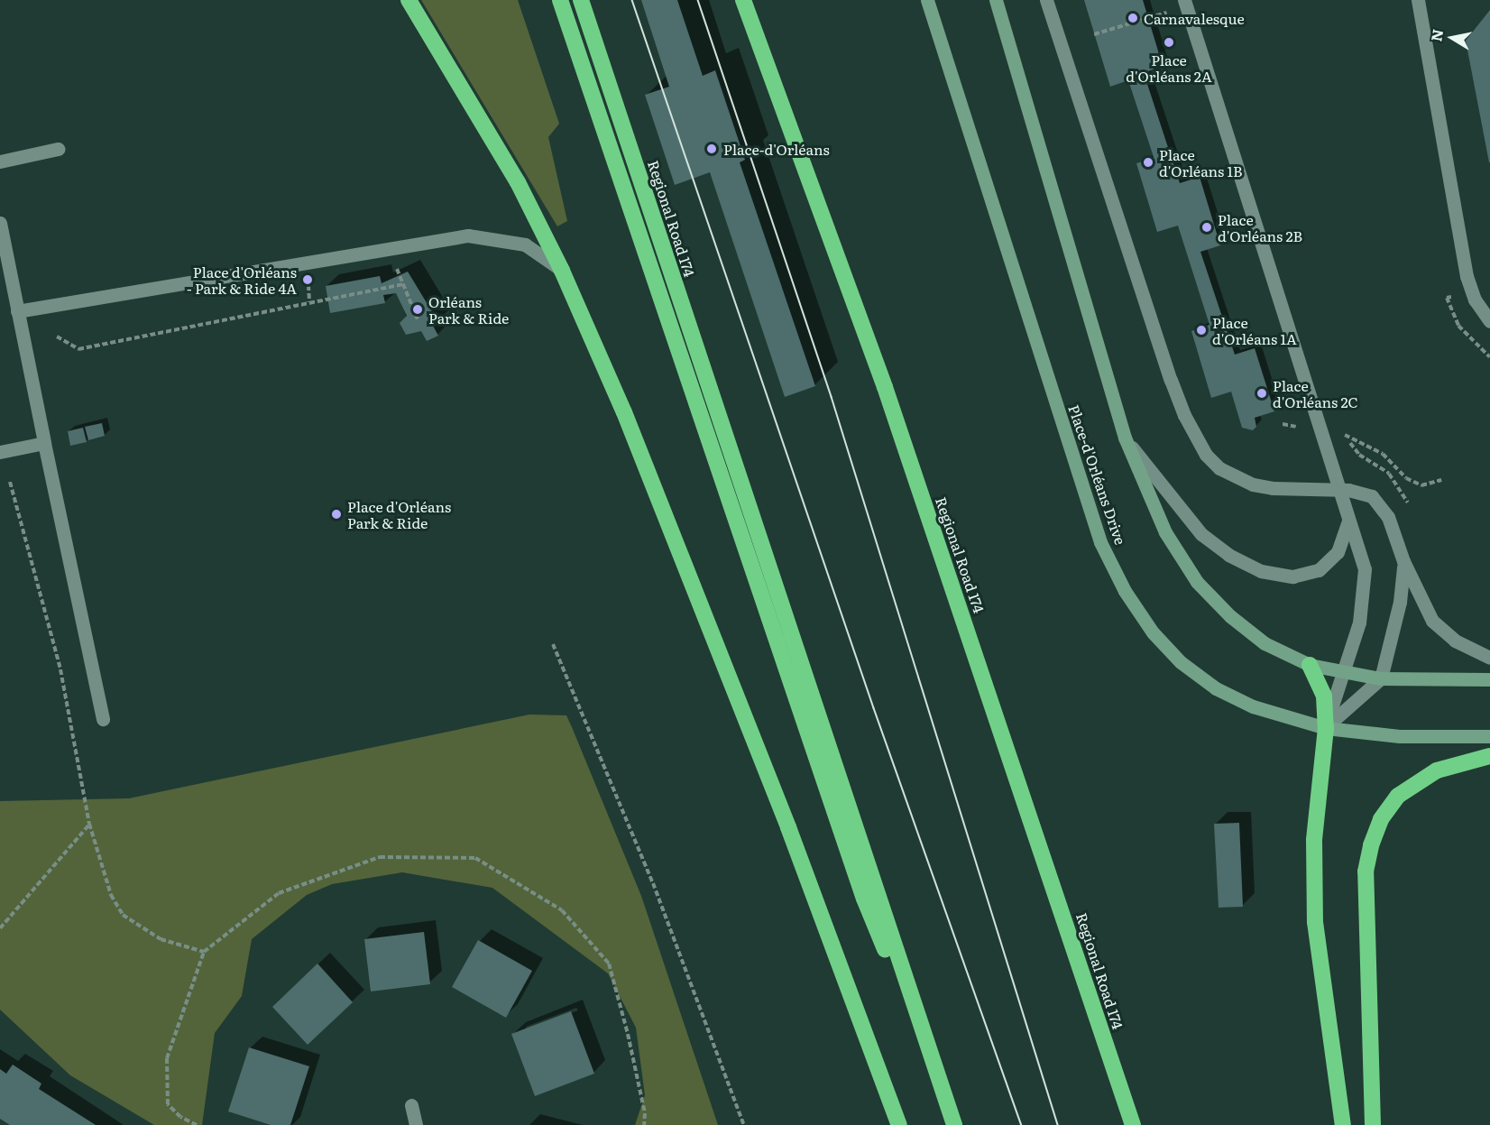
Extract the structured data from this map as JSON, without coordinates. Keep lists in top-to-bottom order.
{
  "streets": {
    "highway": ["Regional Road 174"],
    "main road": ["Place-d'Orléans Drive"]
  },
  "places": [
    "Carnavalesque",
    "Place d'Orléans 2A",
    "Place-d'Orléans",
    "Place d'Orléans 1B",
    "Place d'Orléans 2B",
    "Place d'Orléans - Park & Ride 4A",
    "Orléans Park & Ride",
    "Place d'Orléans 1A",
    "Place d'Orléans 2C",
    "Place d'Orléans Park & Ride"
  ],
  "north": "left"
}
